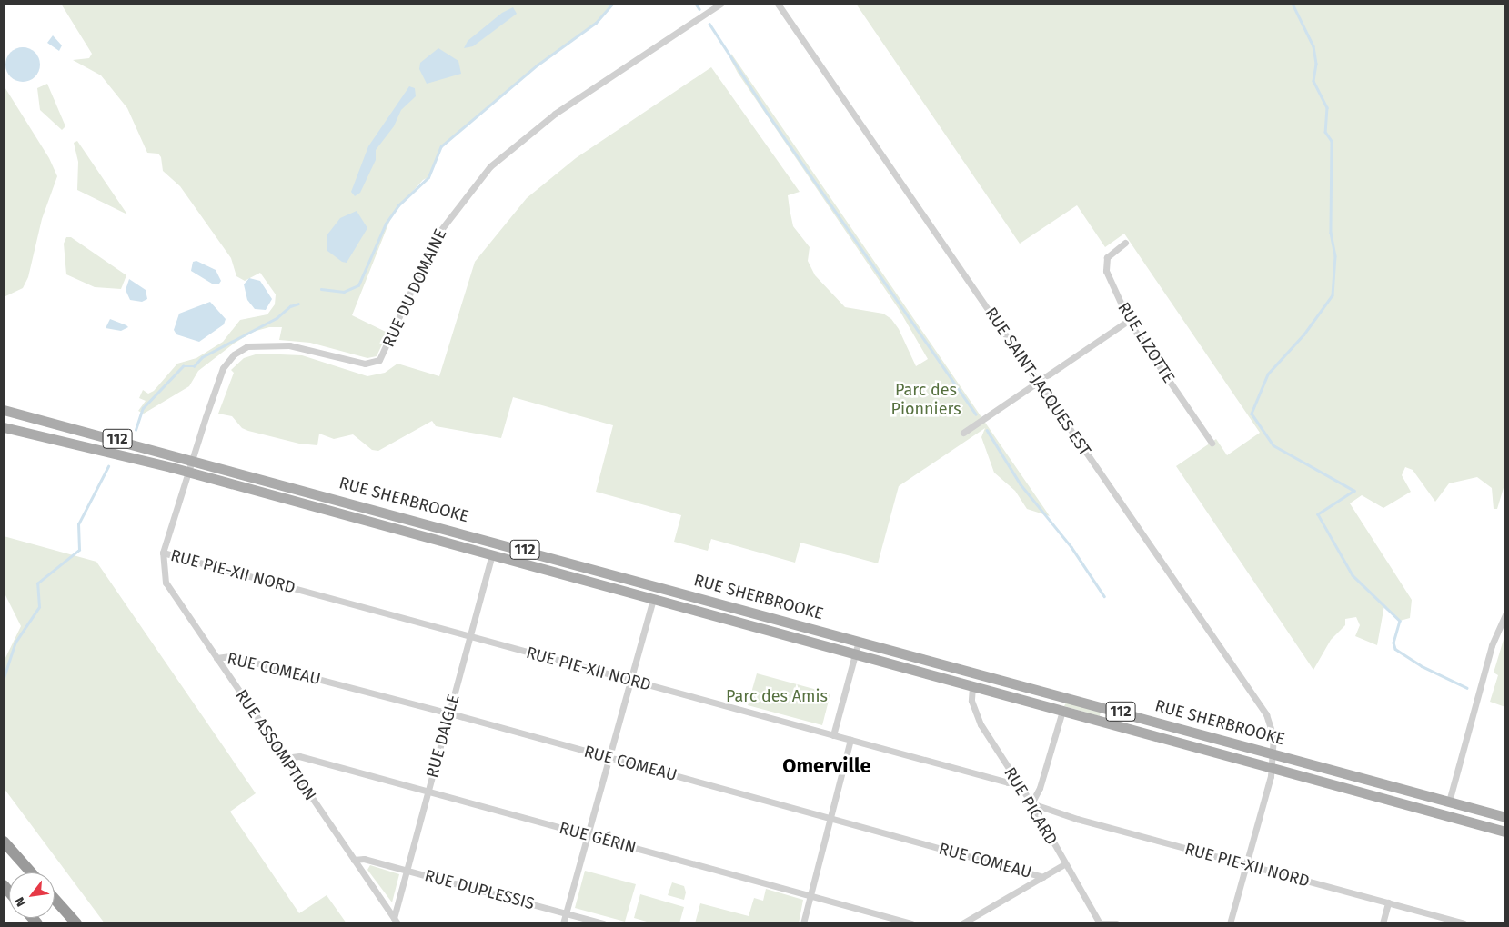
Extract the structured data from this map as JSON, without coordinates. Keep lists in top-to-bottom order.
{
  "streets": {
    "main road": ["112", "RUE SHERBROOKE"],
    "street": [
      "RUE DU DOMAINE",
      "RUE LIZOTTE",
      "RUE SAINT-JACQUES EST",
      "RUE PIE-XII NORD",
      "RUE COMEAU",
      "RUE DAIGLE",
      "RUE ASSOMPTION",
      "RUE PICARD",
      "RUE GÉRIN",
      "RUE DUPLESSIS"
    ]
  },
  "crossings": [
    ["RUE DU DOMAINE", "RUE SHERBROOKE"],
    ["RUE DU DOMAINE", "RUE ASSOMPTION"],
    ["RUE SAINT-JACQUES EST", "RUE SHERBROOKE"],
    ["RUE SAINT-JACQUES EST", "RUE PIE-XII NORD"],
    ["RUE SHERBROOKE", "RUE DAIGLE"],
    ["RUE SHERBROOKE", "RUE ASSOMPTION"],
    ["RUE SHERBROOKE", "RUE PICARD"],
    ["RUE PIE-XII NORD", "RUE DAIGLE"],
    ["RUE PIE-XII NORD", "RUE ASSOMPTION"],
    ["RUE PIE-XII NORD", "RUE PICARD"],
    ["RUE COMEAU", "RUE DAIGLE"],
    ["RUE COMEAU", "RUE ASSOMPTION"],
    ["RUE DAIGLE", "RUE ASSOMPTION"],
    ["RUE DAIGLE", "RUE GÉRIN"],
    ["RUE DAIGLE", "RUE DUPLESSIS"],
    ["RUE ASSOMPTION", "RUE GÉRIN"],
    ["RUE ASSOMPTION", "RUE DUPLESSIS"]
  ],
  "districts": ["Omerville"],
  "parks": ["Parc des Pionniers", "Parc des Amis"],
  "north": "bottom left"
}
